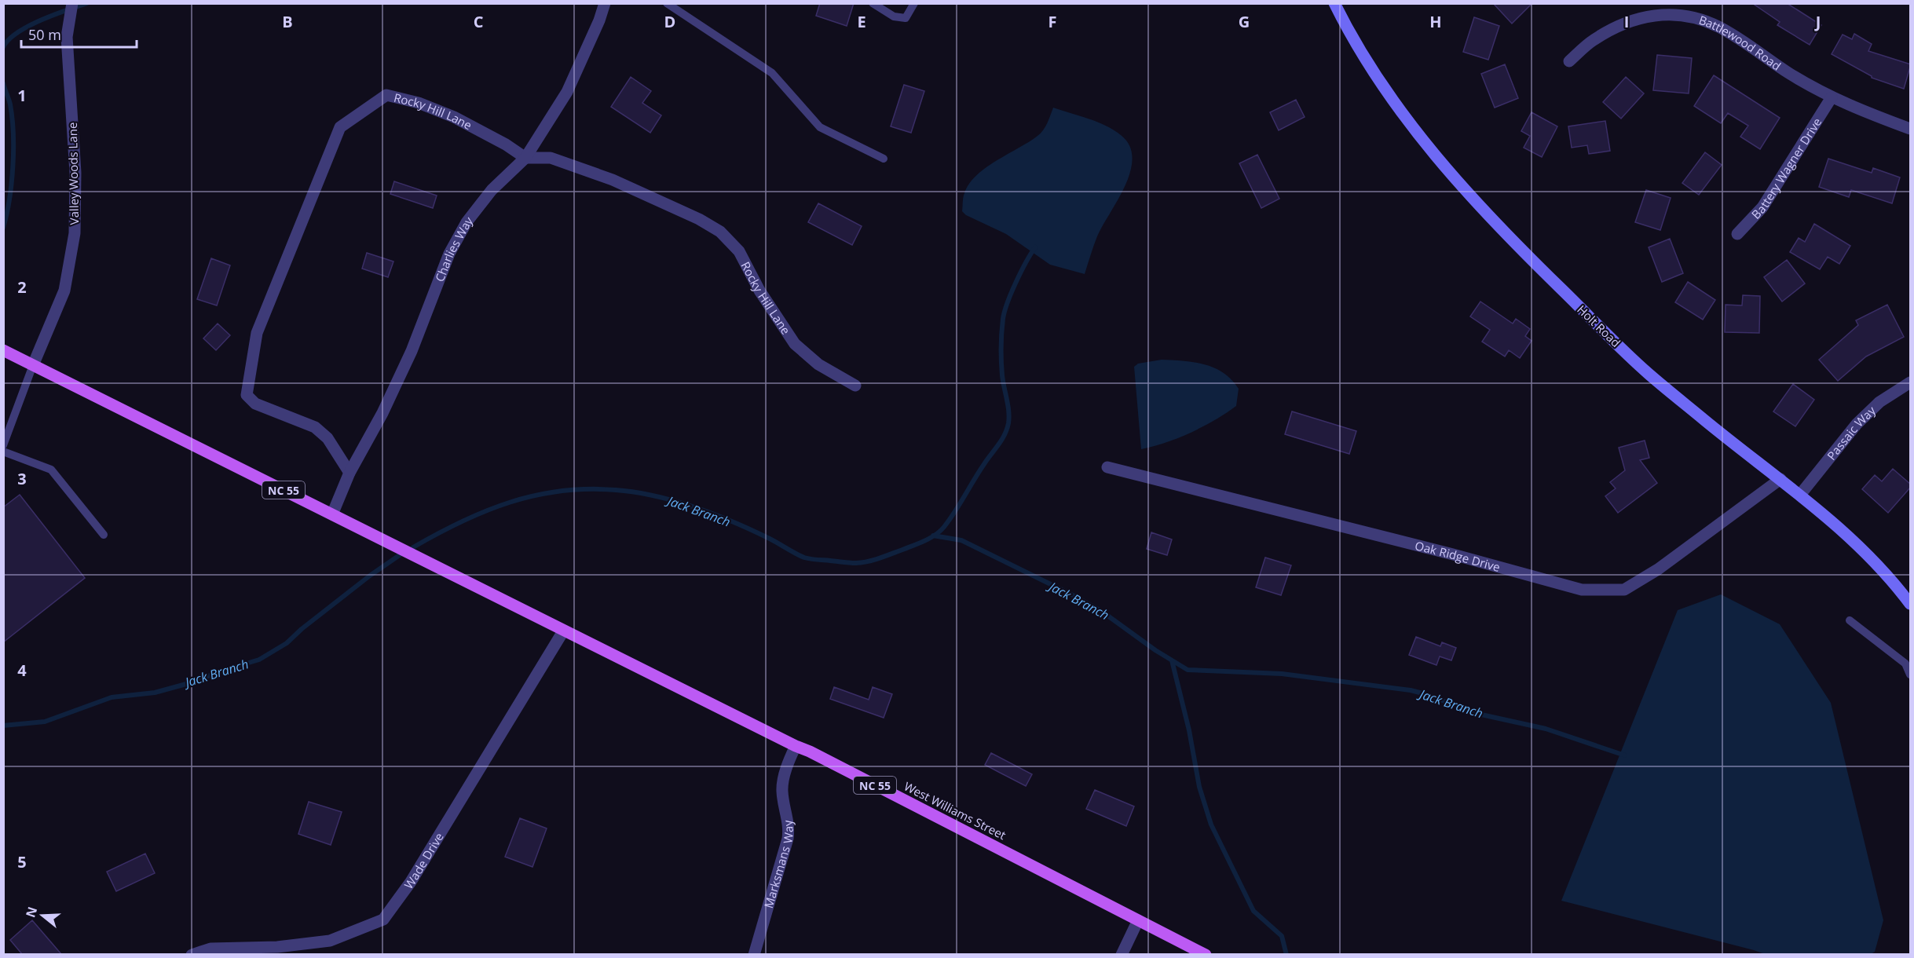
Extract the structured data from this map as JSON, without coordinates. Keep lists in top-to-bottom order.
{
  "streets": {
    "main road": ["NC 55", "West Williams Street"],
    "street": [
      "Battlewood Road",
      "Rocky Hill Lane",
      "Battery Wagner Drive",
      "Valley Woods Lane",
      "Charlies Way",
      "Holt Road",
      "Passaic Way",
      "Oak Ridge Drive",
      "Wade Drive",
      "Marksmans Way"
    ]
  },
  "crossings": [
    ["Battlewood Road", "Battery Wagner Drive"],
    ["Rocky Hill Lane", "Charlies Way"],
    ["Valley Woods Lane", "NC 55"],
    ["Charlies Way", "NC 55"],
    ["Holt Road", "Passaic Way"],
    ["Holt Road", "Oak Ridge Drive"],
    ["NC 55", "West Williams Street"],
    ["NC 55", "Wade Drive"],
    ["West Williams Street", "Wade Drive"],
    ["West Williams Street", "Marksmans Way"]
  ],
  "water": ["Jack Branch"],
  "scale_bar": "50 m",
  "north": "left",
  "grid": {
    "columns": [
      "B",
      "C",
      "D",
      "E",
      "F",
      "G",
      "H",
      "I",
      "J"
    ],
    "rows": [
      "1",
      "2",
      "3",
      "4",
      "5"
    ]
  }
}
